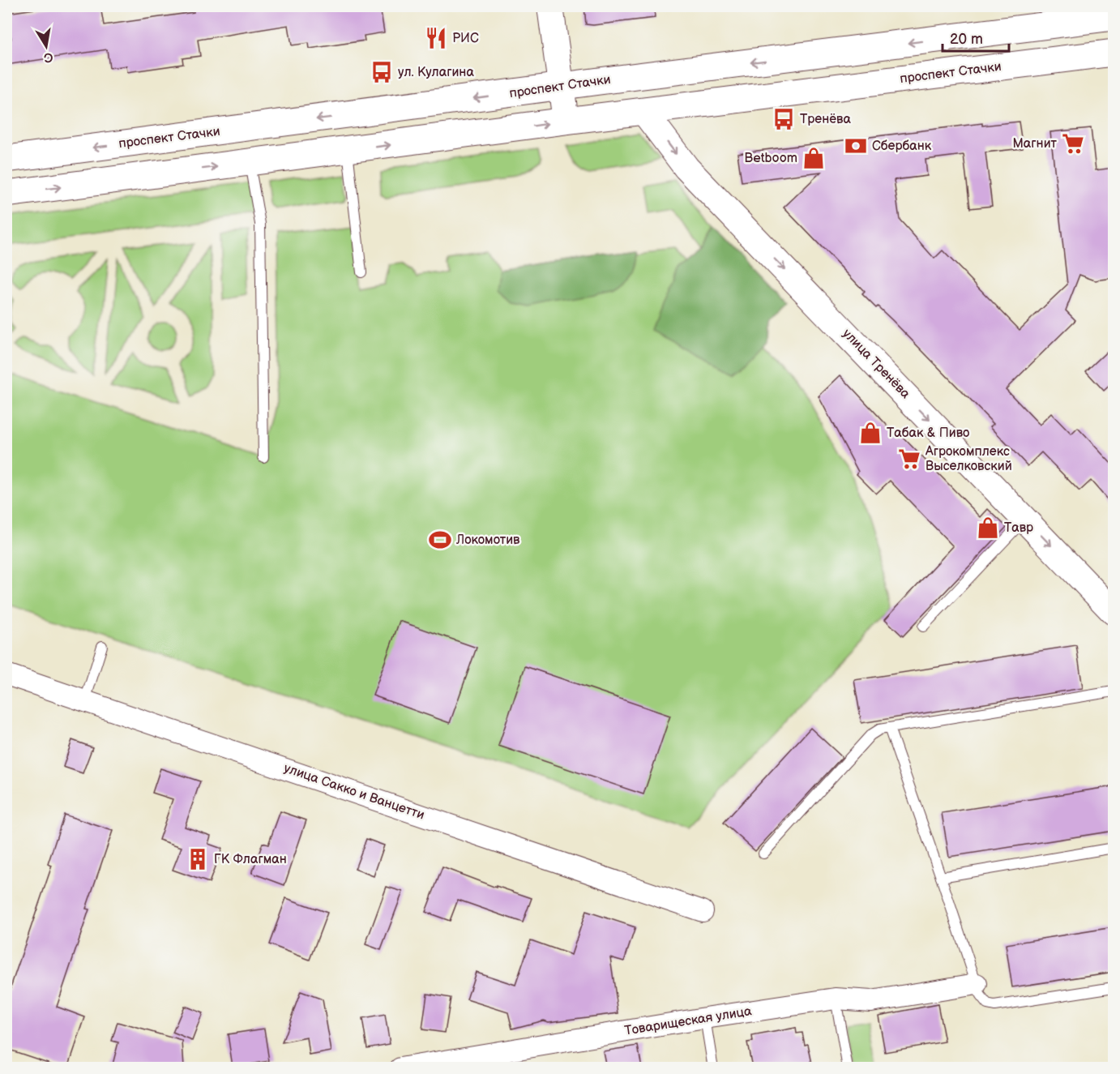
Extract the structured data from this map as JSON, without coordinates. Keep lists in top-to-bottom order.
{
  "streets": {
    "main road": ["проспект Стачки"],
    "street": ["улица Тренёва", "улица Сакко и Ванцетти", "Товарищеская улица"]
  },
  "crossings": [
    ["проспект Стачки", "улица Тренёва"]
  ],
  "one_way": ["улица Тренёва"],
  "places": {
    "restaurant": ["РИС"],
    "bus stop": ["ул. Кулагина", "Тренёва"],
    "supermarket": ["Магнит", "Агрокомплекс Выселковский"],
    "bank": ["Сбербанк"],
    "shop": ["Betboom", "Табак & Пиво", "Тавр"],
    "sports": ["Локомотив"],
    "building": ["ГК Флагман"]
  },
  "scale_bar": "20 m",
  "north": "bottom"
}
